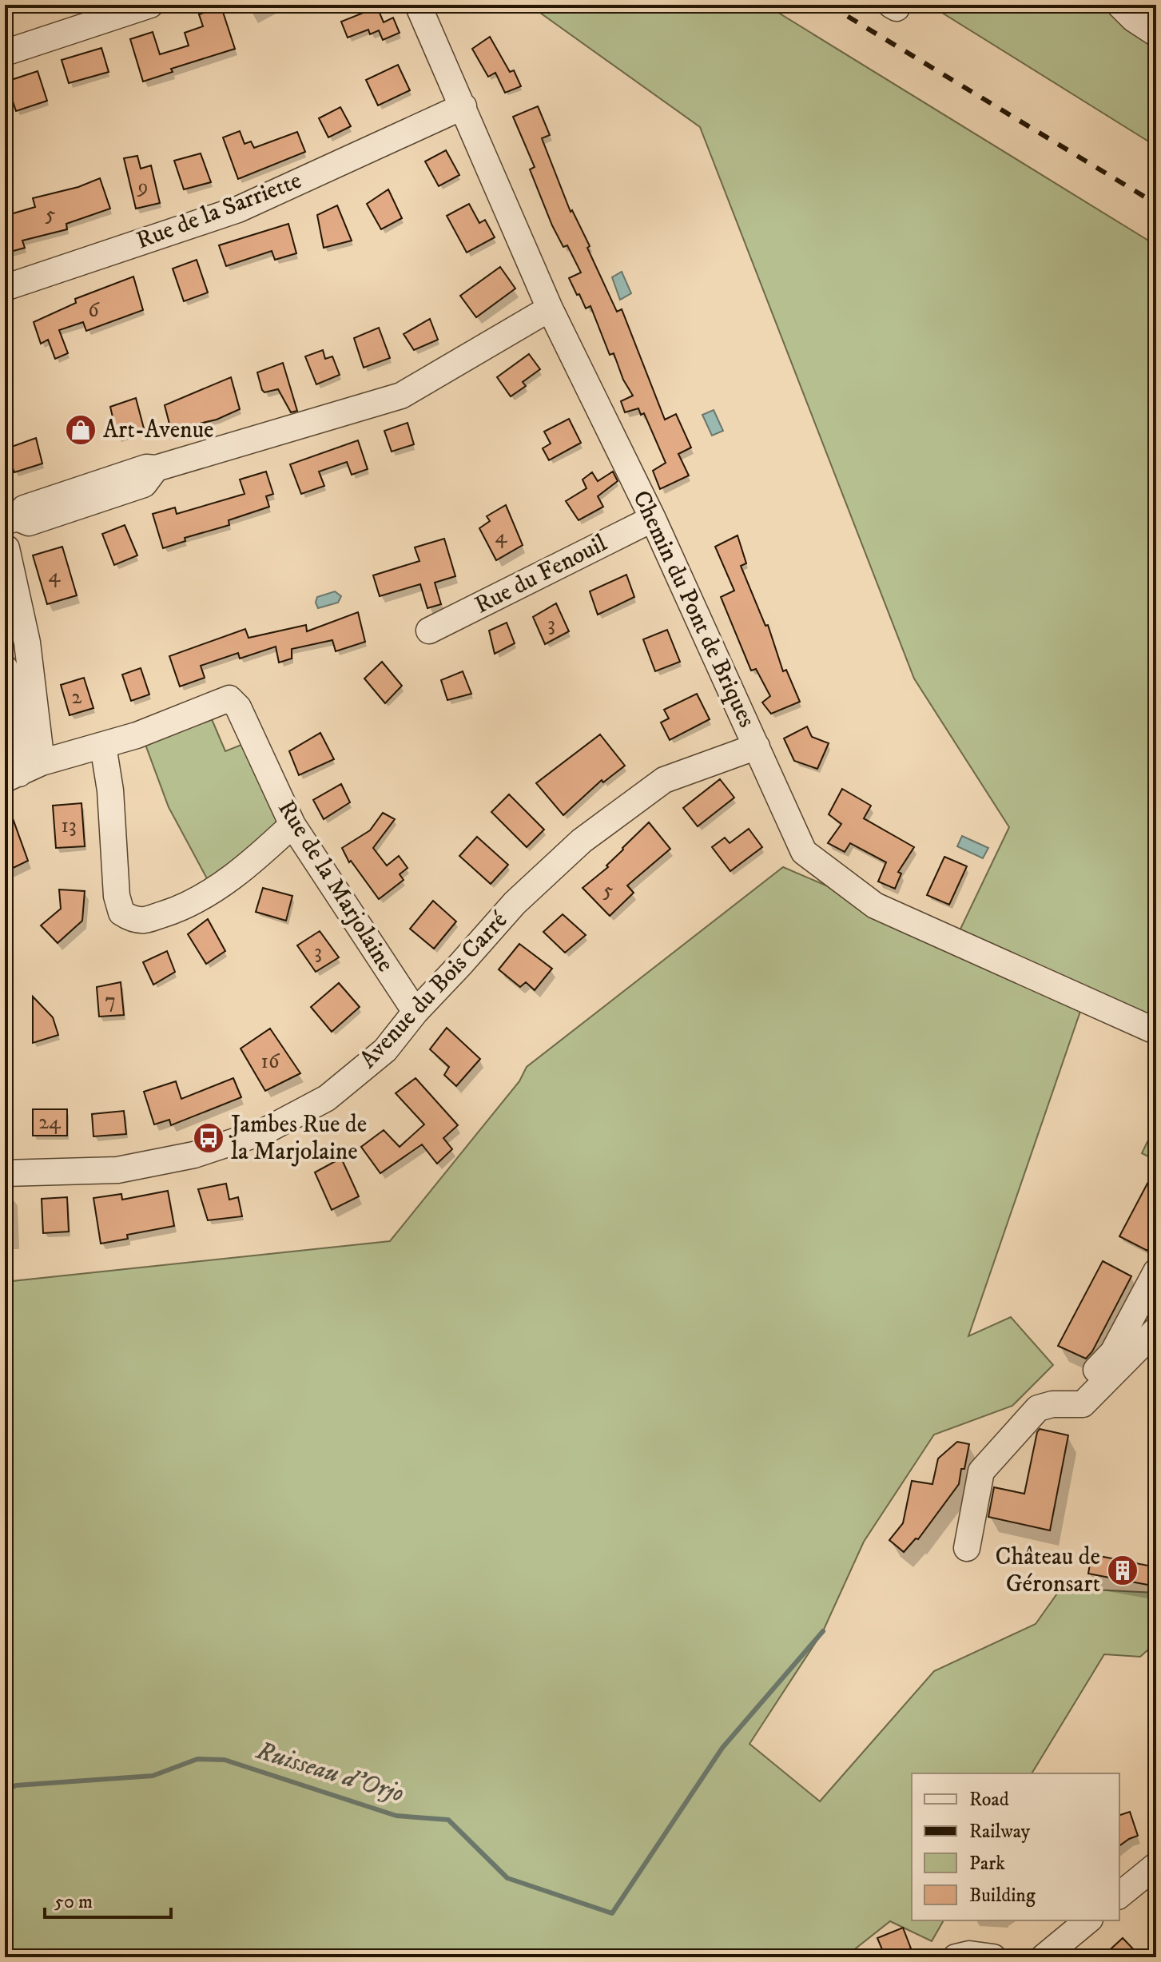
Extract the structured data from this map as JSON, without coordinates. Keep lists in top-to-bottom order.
{
  "streets": {
    "street": [
      "Rue de la Sarriette",
      "Rue du Fenouil",
      "Chemin du Pont de Briques",
      "Rue de la Marjolaine",
      "Avenue du Bois Carré"
    ]
  },
  "crossings": [
    ["Rue de la Sarriette", "Chemin du Pont de Briques"],
    ["Rue du Fenouil", "Chemin du Pont de Briques"],
    ["Chemin du Pont de Briques", "Avenue du Bois Carré"],
    ["Rue de la Marjolaine", "Avenue du Bois Carré"]
  ],
  "water": ["Ruisseau d'Orjo"],
  "places": {
    "shop": ["Art-Avenue"],
    "bus stop": ["Jambes Rue de la Marjolaine"],
    "building": ["Château de Géronsart"]
  },
  "house_numbers": [
    "9",
    "5",
    "6",
    "4",
    "4",
    "3",
    "2",
    "13",
    "5",
    "3",
    "7",
    "16",
    "24"
  ],
  "legend": [
    "Road",
    "Railway",
    "Park",
    "Building"
  ],
  "scale_bar": "50 m"
}
